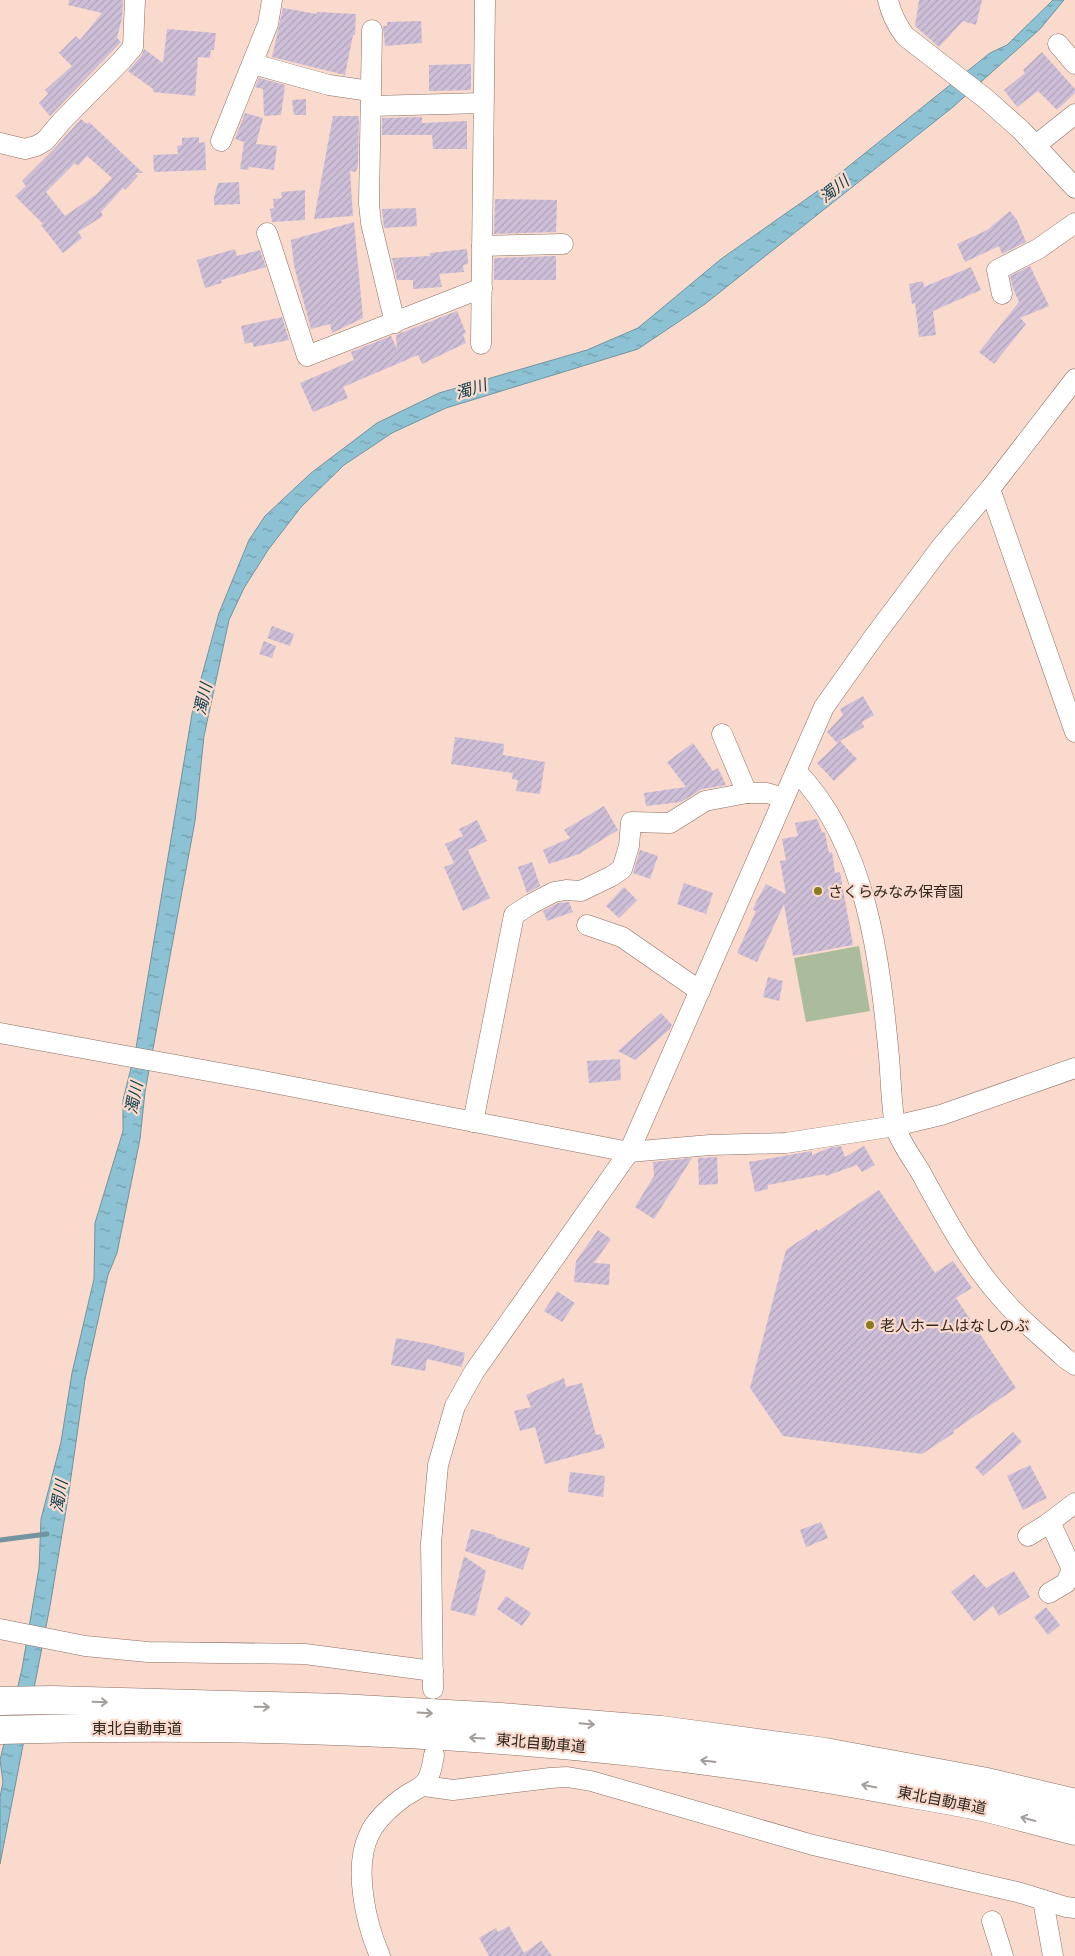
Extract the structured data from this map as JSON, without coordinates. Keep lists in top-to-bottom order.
{
  "streets": {
    "highway": ["東北自動車道"]
  },
  "water": ["濁川"],
  "places": ["さくらみなみ保育園", "老人ホームはなしのぶ"]
}
